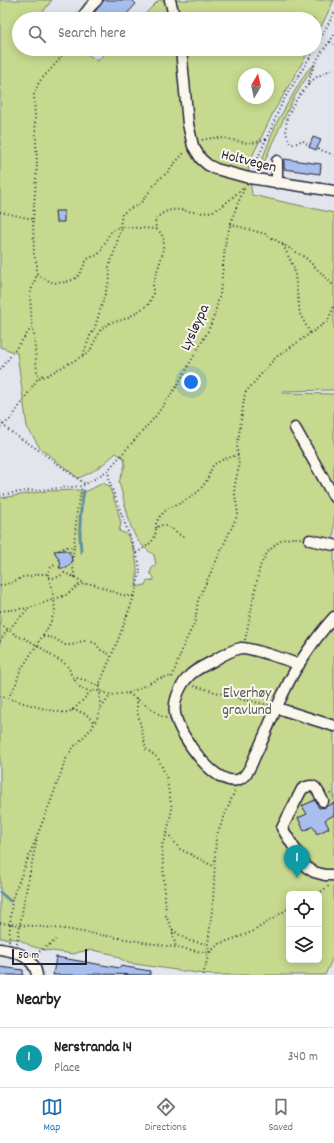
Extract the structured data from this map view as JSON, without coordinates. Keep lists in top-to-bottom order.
{
  "streets": {
    "street": ["Holtvegen"],
    "path": ["Lysløypa"]
  },
  "crossings": [
    ["Holtvegen", "Lysløypa"]
  ],
  "parks": ["Elverhøy gravlund"],
  "scale_bar": "50 m",
  "north": "top",
  "page": {
    "search": "Search here",
    "pins": "1",
    "scale": "50 m",
    "heading": "Nearby",
    "list": [
      {
        "mark": "1",
        "name": "Nerstranda 14",
        "note": "Place",
        "value": "340 m"
      }
    ],
    "nav": ["Map", "Directions", "Saved"]
  }
}
